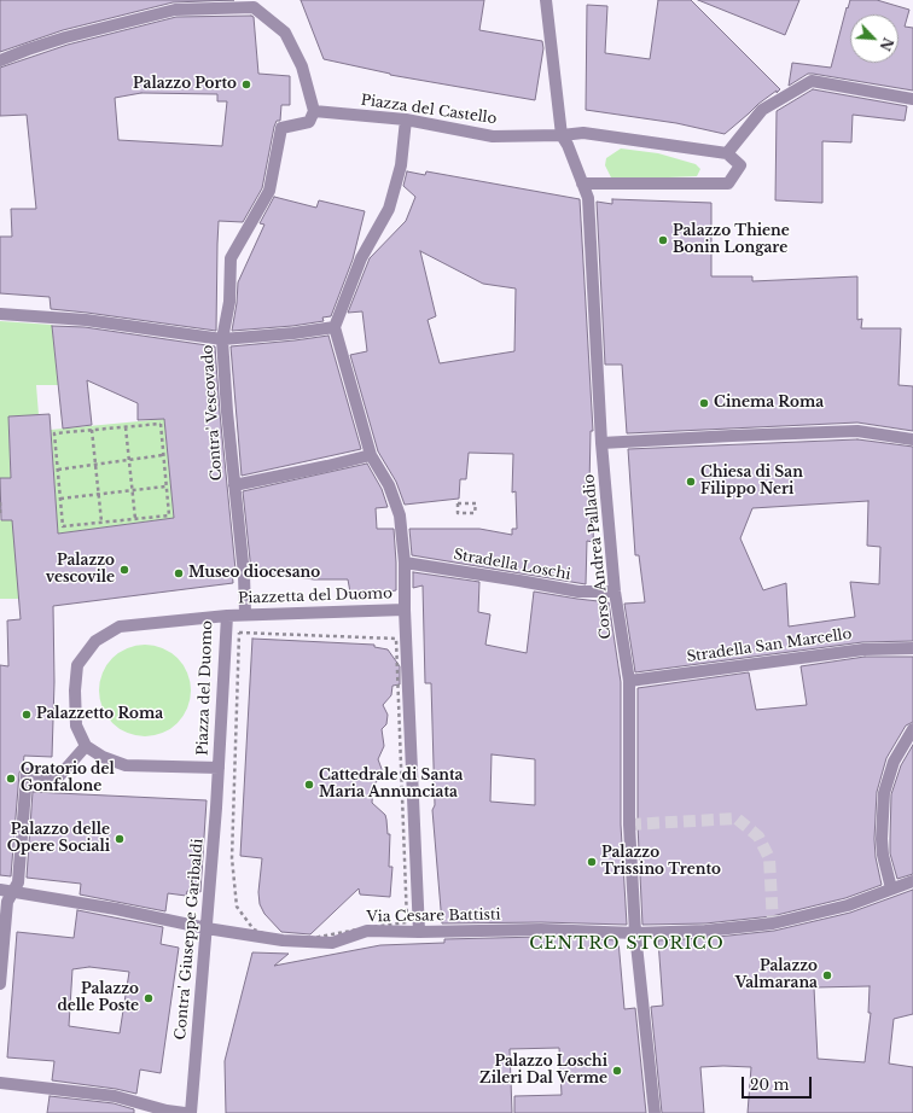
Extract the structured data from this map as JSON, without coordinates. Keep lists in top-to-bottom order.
{
  "streets": {
    "street": [
      "Piazza del Castello",
      "Contra' Vescovado",
      "Corso Andrea Palladio",
      "Stradella Loschi",
      "Piazzetta del Duomo",
      "Stradella San Marcello",
      "Piazza del Duomo",
      "Via Cesare Battisti",
      "Contra' Giuseppe Garibaldi"
    ]
  },
  "crossings": [
    ["Piazza del Castello", "Contra' Vescovado"],
    ["Piazza del Castello", "Corso Andrea Palladio"],
    ["Contra' Vescovado", "Piazzetta del Duomo"],
    ["Corso Andrea Palladio", "Stradella Loschi"],
    ["Corso Andrea Palladio", "Stradella San Marcello"],
    ["Corso Andrea Palladio", "Via Cesare Battisti"],
    ["Piazzetta del Duomo", "Piazza del Duomo"],
    ["Piazza del Duomo", "Contra' Giuseppe Garibaldi"],
    ["Via Cesare Battisti", "Contra' Giuseppe Garibaldi"]
  ],
  "districts": ["CENTRO STORICO"],
  "places": [
    "Palazzo Porto",
    "Palazzo Thiene Bonin Longare",
    "Cinema Roma",
    "Chiesa di San Filippo Neri",
    "Palazzo vescovile",
    "Museo diocesano",
    "Palazzetto Roma",
    "Oratorio del Gonfalone",
    "Cattedrale di Santa Maria Annunciata",
    "Palazzo delle Opere Sociali",
    "Palazzo Trissino Trento",
    "Palazzo Valmarana",
    "Palazzo delle Poste",
    "Palazzo Loschi Zileri Dal Verme"
  ],
  "scale_bar": "20 m",
  "north": "bottom right"
}
